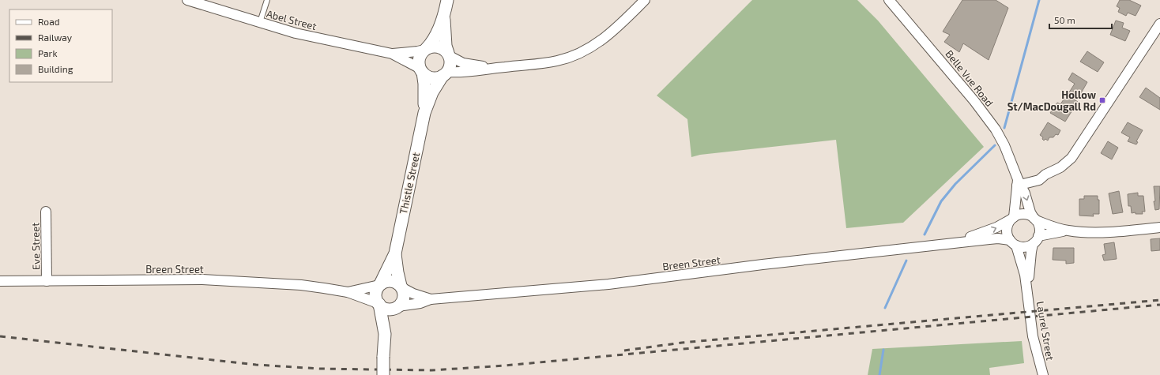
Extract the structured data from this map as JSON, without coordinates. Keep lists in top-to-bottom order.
{
  "streets": {
    "street": [
      "Abel Street",
      "Belle Vue Road",
      "Thistle Street",
      "Eve Street",
      "Breen Street",
      "Laurel Street"
    ]
  },
  "crossings": [
    ["Abel Street", "Thistle Street"],
    ["Belle Vue Road", "Breen Street"],
    ["Belle Vue Road", "Laurel Street"],
    ["Thistle Street", "Breen Street"],
    ["Eve Street", "Breen Street"],
    ["Breen Street", "Laurel Street"]
  ],
  "places": {
    "transit": ["Hollow St/MacDougall Rd"]
  },
  "legend": [
    "Road",
    "Railway",
    "Park",
    "Building"
  ],
  "scale_bar": "50 m"
}
